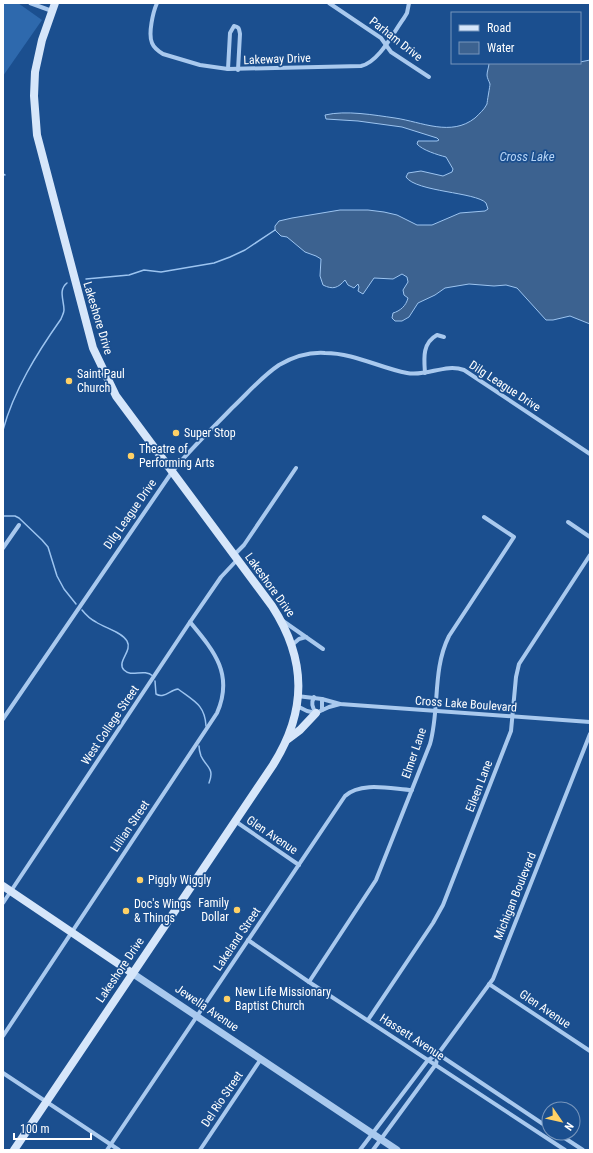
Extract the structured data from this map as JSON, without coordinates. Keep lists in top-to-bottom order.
{
  "streets": {
    "main road": ["Lakeshore Drive", "Jewella Avenue"],
    "street": [
      "Parham Drive",
      "Lakeway Drive",
      "Dilg League Drive",
      "Cross Lake Boulevard",
      "West College Street",
      "Elmer Lane",
      "Eileen Lane",
      "Lillian Street",
      "Glen Avenue",
      "Michigan Boulevard",
      "Lakeland Street",
      "Hassett Avenue",
      "Del Rio Street"
    ]
  },
  "crossings": [
    ["Parham Drive", "Lakeway Drive"],
    ["Lakeshore Drive", "Dilg League Drive"],
    ["Lakeshore Drive", "Cross Lake Boulevard"],
    ["Lakeshore Drive", "West College Street"],
    ["Lakeshore Drive", "Glen Avenue"],
    ["Lakeshore Drive", "Jewella Avenue"],
    ["Cross Lake Boulevard", "Elmer Lane"],
    ["Cross Lake Boulevard", "Eileen Lane"],
    ["West College Street", "Lillian Street"],
    ["West College Street", "Jewella Avenue"],
    ["Elmer Lane", "Lakeland Street"],
    ["Elmer Lane", "Hassett Avenue"],
    ["Eileen Lane", "Hassett Avenue"],
    ["Lillian Street", "Jewella Avenue"],
    ["Glen Avenue", "Michigan Boulevard"],
    ["Glen Avenue", "Lakeland Street"],
    ["Michigan Boulevard", "Jewella Avenue"],
    ["Michigan Boulevard", "Hassett Avenue"],
    ["Lakeland Street", "Jewella Avenue"],
    ["Lakeland Street", "Hassett Avenue"],
    ["Jewella Avenue", "Del Rio Street"]
  ],
  "water": ["Cross Lake"],
  "places": [
    "Saint Paul Church",
    "Super Stop",
    "Theatre of Performing Arts",
    "Piggly Wiggly",
    "Family Dollar",
    "Doc's Wings & Things",
    "New Life Missionary Baptist Church"
  ],
  "legend": ["Road", "Water"],
  "scale_bar": "100 m",
  "north": "bottom right"
}
